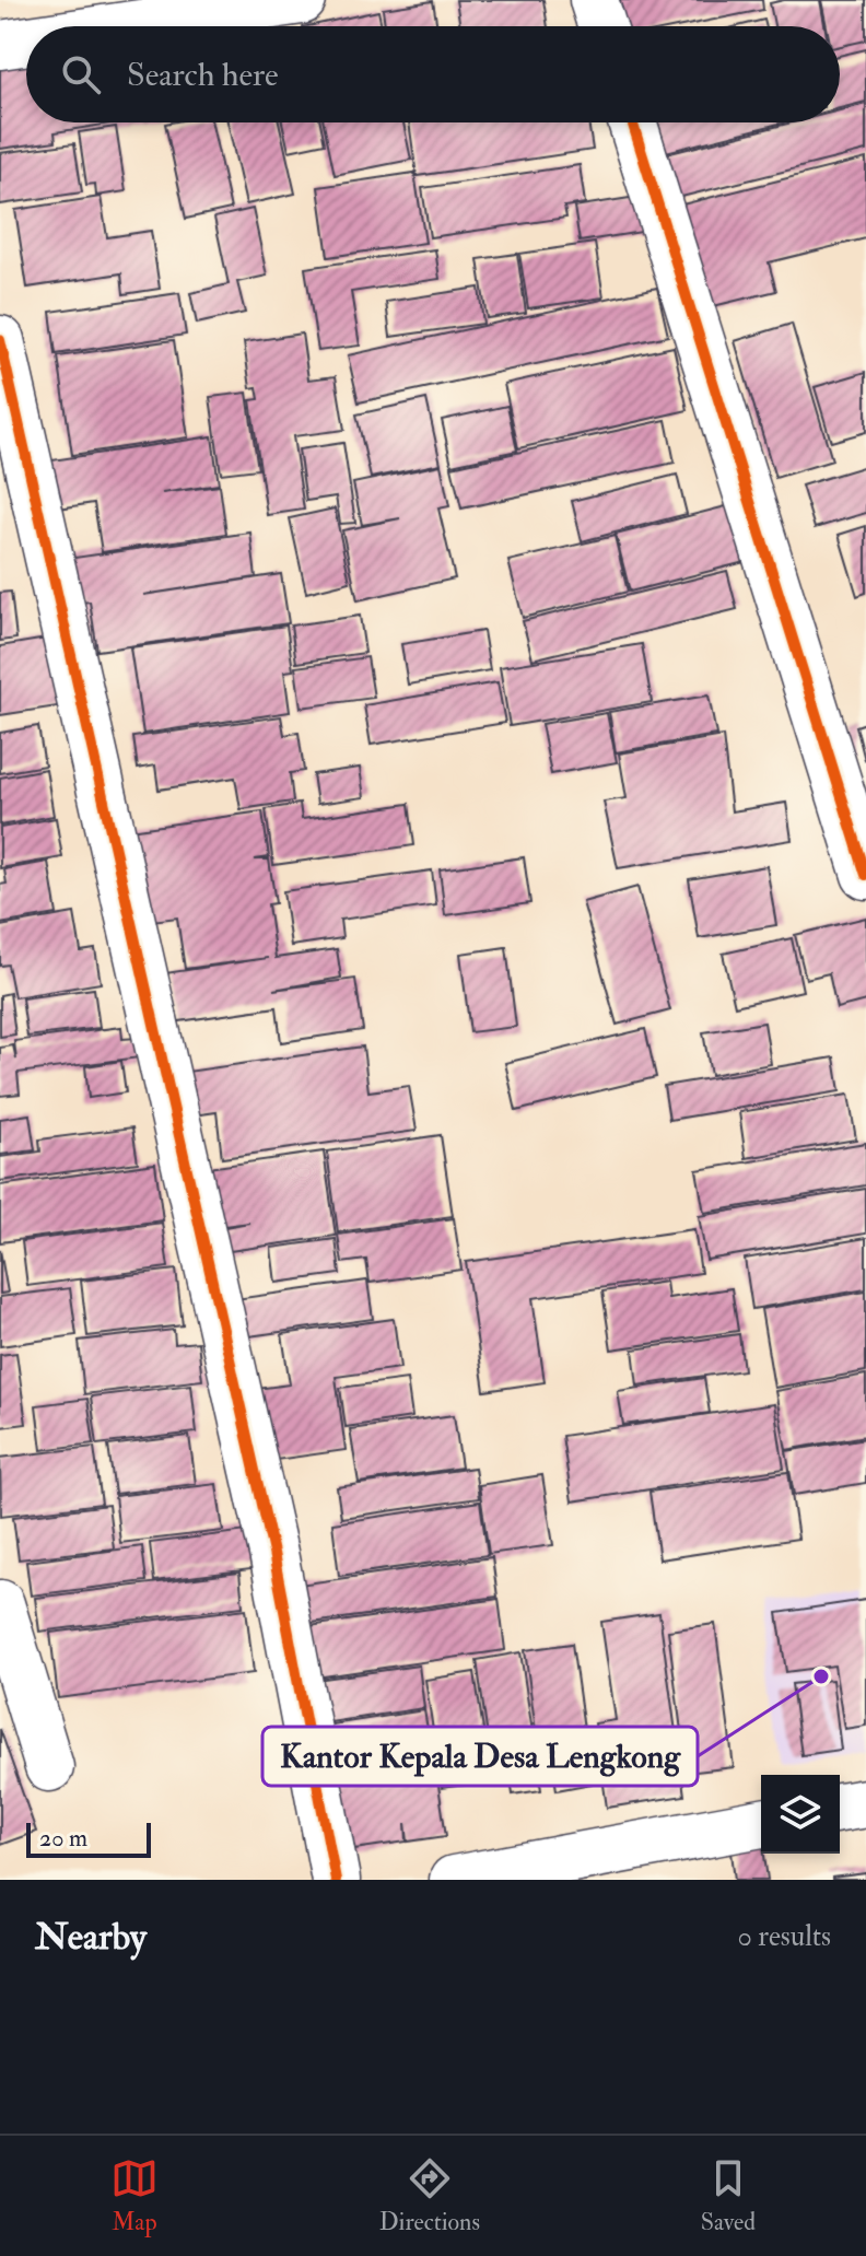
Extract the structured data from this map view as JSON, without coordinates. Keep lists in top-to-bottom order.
{
  "places": ["Kantor Kepala Desa Lengkong"],
  "scale_bar": "20 m",
  "page": {
    "search": "Search here",
    "scale": "20 m",
    "heading": ["Nearby", "0 results"],
    "nav": ["Map", "Directions", "Saved"]
  }
}
